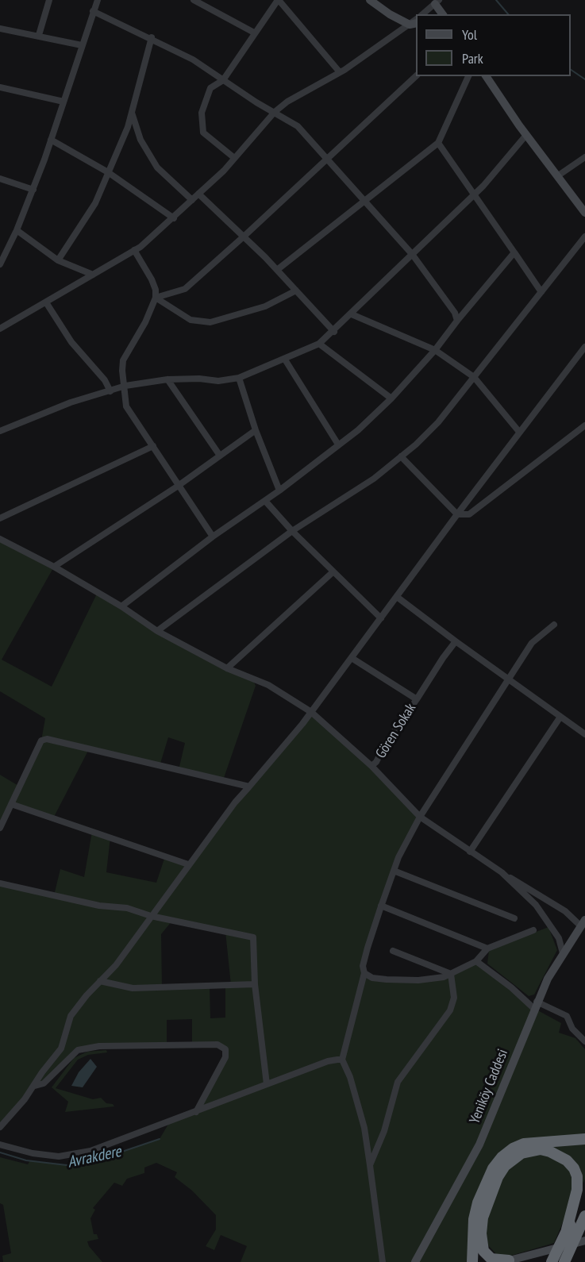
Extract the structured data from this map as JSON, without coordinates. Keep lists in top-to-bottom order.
{
  "streets": {
    "street": ["Gören Sokak", "Yeniköy Caddesi"]
  },
  "water": ["Avrakdere"],
  "legend": ["Yol", "Park"]
}
